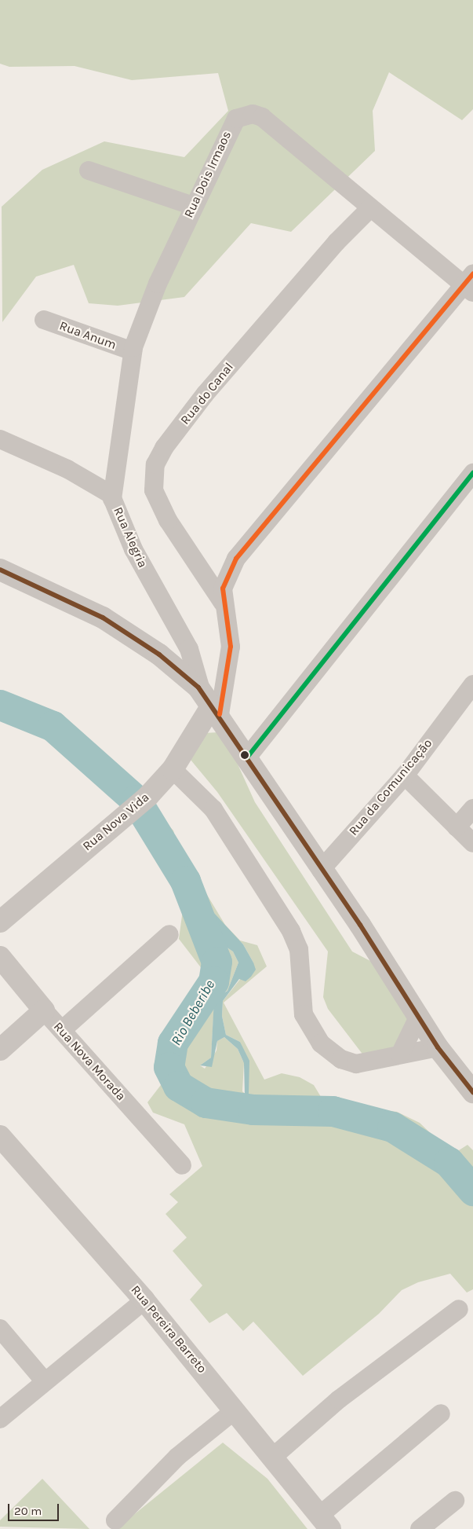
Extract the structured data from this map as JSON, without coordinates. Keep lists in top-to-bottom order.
{
  "streets": {
    "street": [
      "Rua Dois Irmaos",
      "Rua Anum",
      "Rua do Canal",
      "Rua Alegria",
      "Rua da Comunicação",
      "Rua Nova Vida",
      "Rua Nova Morada",
      "Rua Pereira Barreto"
    ]
  },
  "crossings": [
    ["Rua Dois Irmaos", "Rua Anum"],
    ["Rua Dois Irmaos", "Rua do Canal"],
    ["Rua Dois Irmaos", "Rua Alegria"],
    ["Rua Alegria", "Rua Nova Vida"]
  ],
  "water": ["Rio Beberibe"],
  "scale_bar": "20 m"
}
